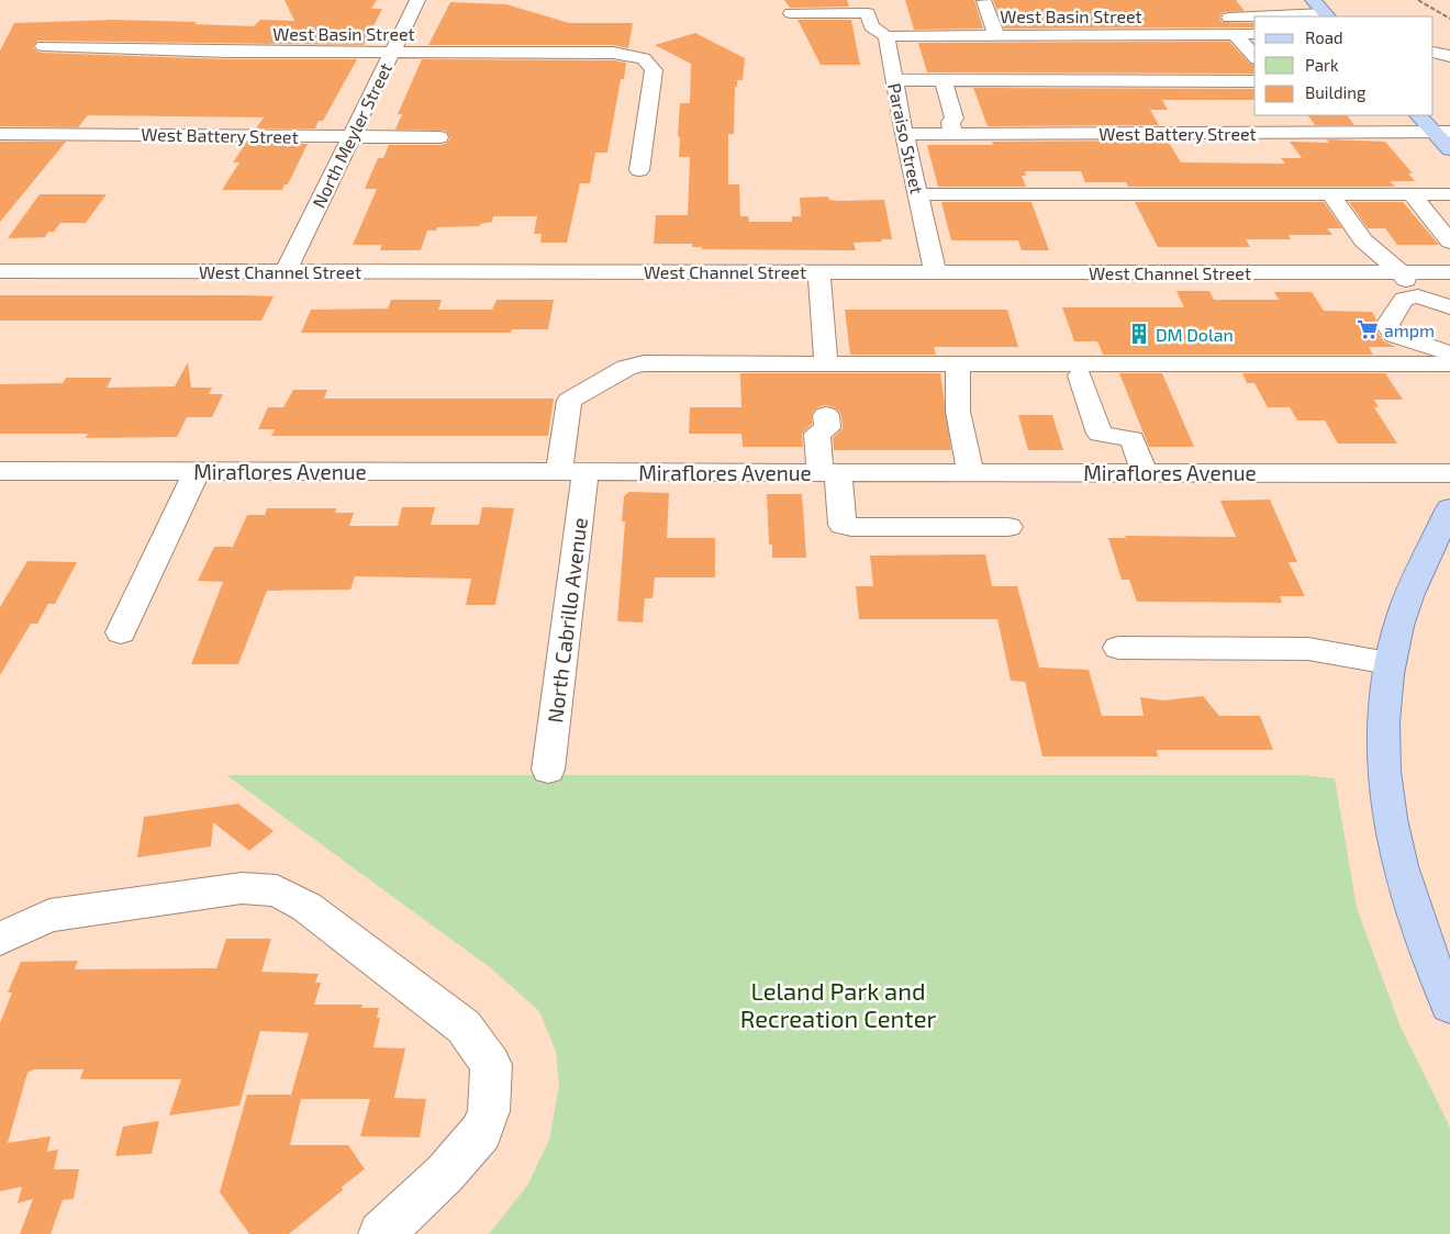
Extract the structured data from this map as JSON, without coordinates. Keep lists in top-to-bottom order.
{
  "streets": {
    "street": [
      "West Basin Street",
      "West Battery Street",
      "North Meyler Street",
      "Paraiso Street",
      "West Channel Street",
      "Miraflores Avenue",
      "North Cabrillo Avenue"
    ]
  },
  "crossings": [
    ["West Basin Street", "North Meyler Street"],
    ["West Basin Street", "Paraiso Street"],
    ["West Battery Street", "North Meyler Street"],
    ["West Battery Street", "Paraiso Street"],
    ["North Meyler Street", "West Channel Street"],
    ["Paraiso Street", "West Channel Street"],
    ["Miraflores Avenue", "North Cabrillo Avenue"]
  ],
  "parks": ["Leland Park and Recreation Center"],
  "places": {
    "supermarket": ["ampm"],
    "building": ["DM Dolan"]
  },
  "legend": ["Road", "Park", "Building"]
}
